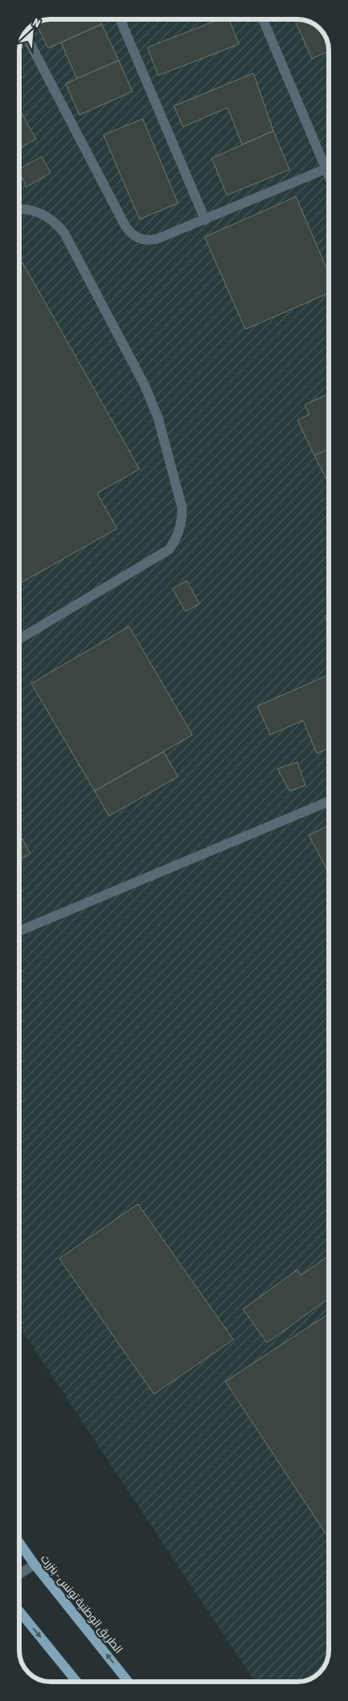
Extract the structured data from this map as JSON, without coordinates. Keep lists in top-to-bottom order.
{
  "streets": {
    "main road": ["الطريق الوطنية تونس - بنزرت"]
  },
  "north": "top right"
}
